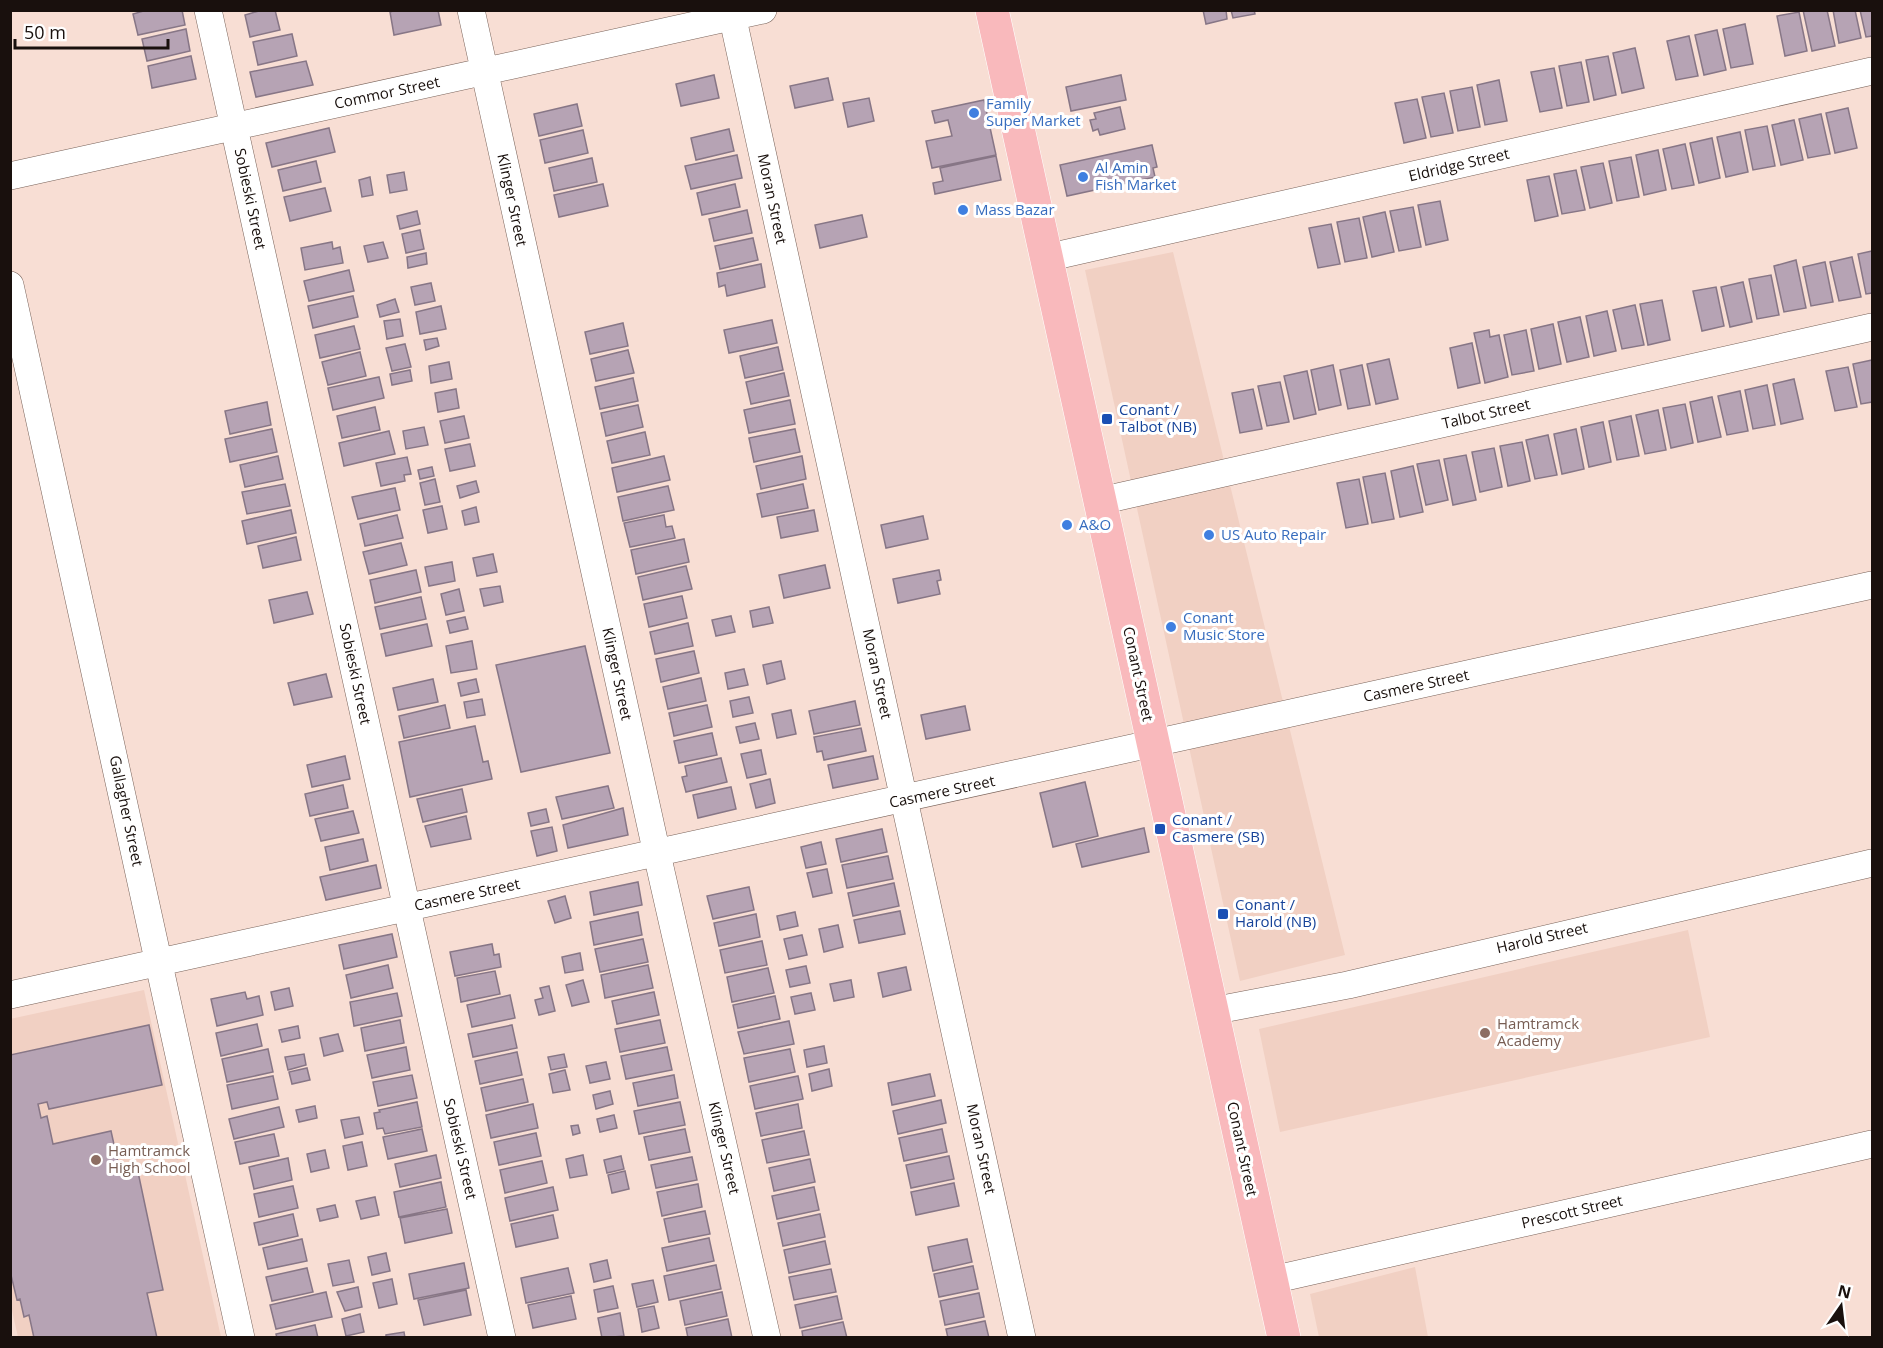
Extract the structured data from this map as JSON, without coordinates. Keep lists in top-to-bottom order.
{
  "streets": {
    "main road": ["Conant Street"],
    "street": [
      "Commor Street",
      "Eldridge Street",
      "Sobieski Street",
      "Moran Street",
      "Klinger Street",
      "Talbot Street",
      "Casmere Street",
      "Gallagher Street",
      "Harold Street",
      "Prescott Street"
    ]
  },
  "crossings": [
    ["Commor Street", "Sobieski Street"],
    ["Commor Street", "Moran Street"],
    ["Commor Street", "Klinger Street"],
    ["Eldridge Street", "Conant Street"],
    ["Sobieski Street", "Casmere Street"],
    ["Moran Street", "Casmere Street"],
    ["Klinger Street", "Casmere Street"],
    ["Talbot Street", "Conant Street"],
    ["Conant Street", "Casmere Street"],
    ["Conant Street", "Harold Street"],
    ["Conant Street", "Prescott Street"],
    ["Casmere Street", "Gallagher Street"]
  ],
  "places": {
    "other": [
      "Family Super Market",
      "Al Amin Fish Market",
      "Mass Bazar",
      "A&O",
      "US Auto Repair",
      "Conant Music Store",
      "Hamtramck Academy",
      "Hamtramck High School"
    ],
    "transit": ["Conant / Talbot (NB)", "Conant / Casmere (SB)", "Conant / Harold (NB)"]
  },
  "scale_bar": "50 m",
  "north": "top"
}
